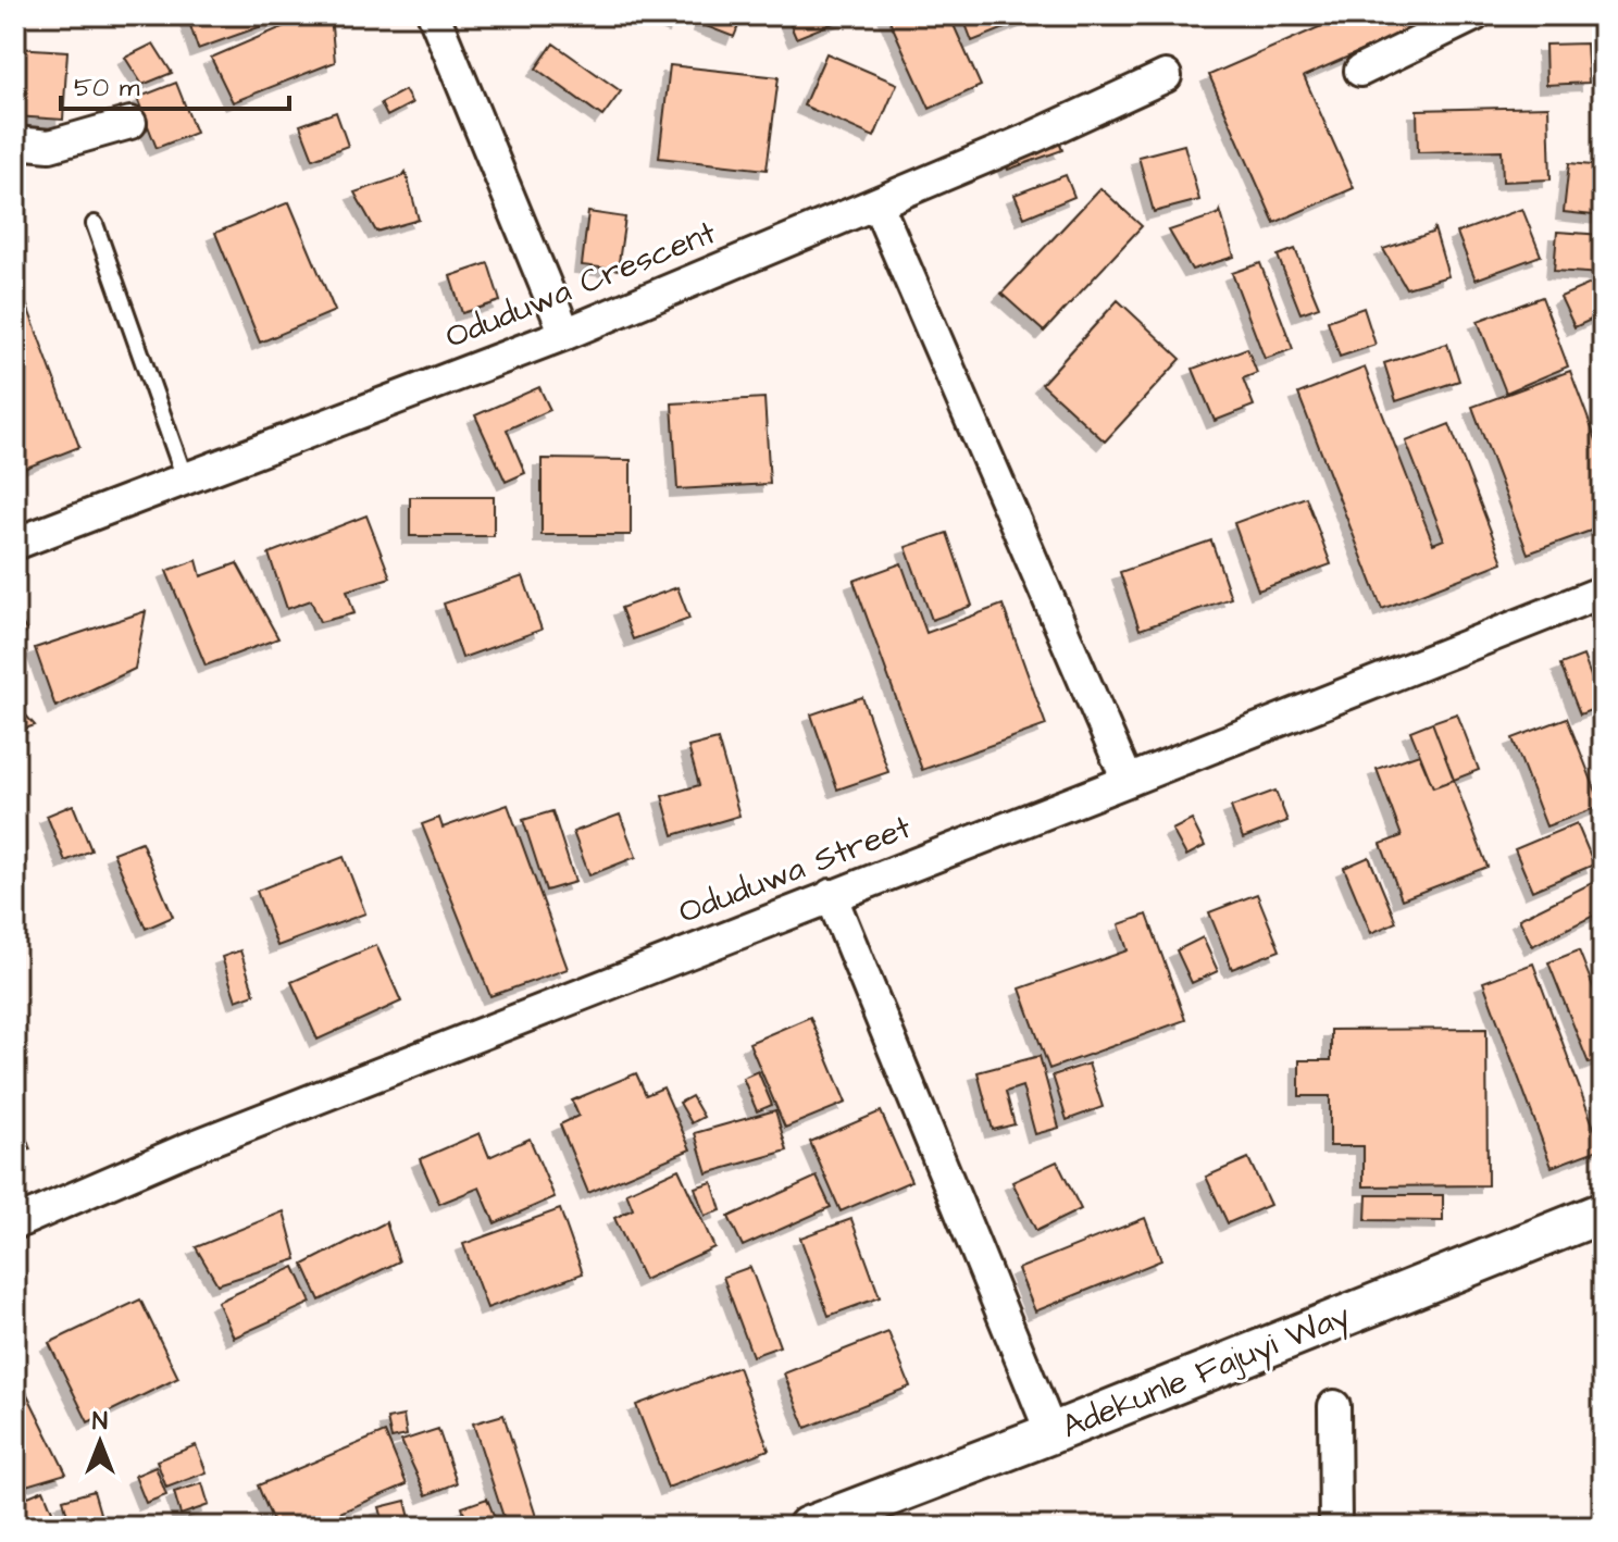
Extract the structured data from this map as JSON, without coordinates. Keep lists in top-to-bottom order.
{
  "streets": {
    "street": ["Oduduwa Crescent", "Oduduwa Street", "Adekunle Fajuyi Way"]
  },
  "scale_bar": "50 m",
  "north": "top"
}
